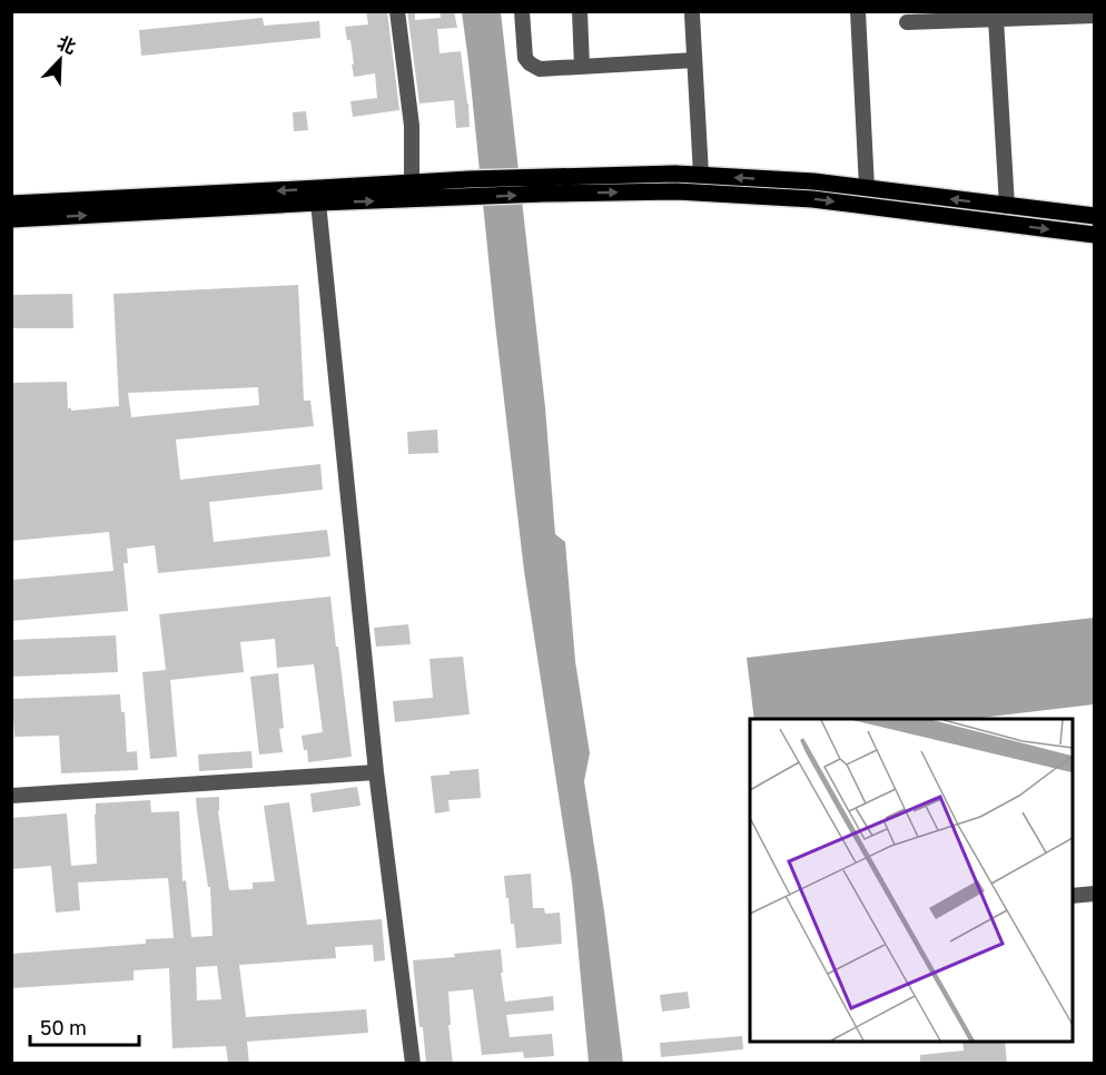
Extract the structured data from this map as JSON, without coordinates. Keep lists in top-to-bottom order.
{
  "scale_bar": "50 m",
  "north": "top right"
}
